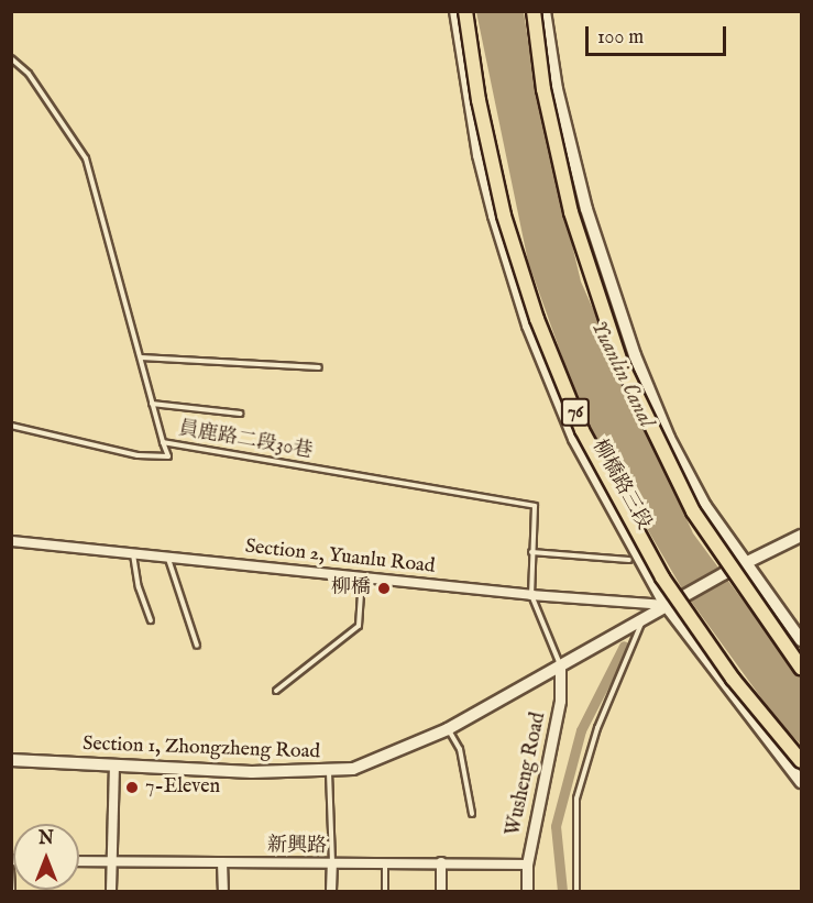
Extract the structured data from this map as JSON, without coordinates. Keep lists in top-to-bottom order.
{
  "streets": {
    "highway": ["76"],
    "main road": ["柳橋路三段", "Section 1, Zhongzheng Road"],
    "street": ["Section 2, Yuanlu Road", "Wusheng Road", "新興路"],
    "lane": ["員鹿路二段30巷"]
  },
  "crossings": [
    ["員鹿路二段30巷", "Section 2, Yuanlu Road"],
    ["員鹿路二段30巷", "Section 1, Zhongzheng Road"],
    ["員鹿路二段30巷", "Wusheng Road"],
    ["柳橋路三段", "Section 2, Yuanlu Road"],
    ["柳橋路三段", "Section 1, Zhongzheng Road"],
    ["Section 2, Yuanlu Road", "Section 1, Zhongzheng Road"],
    ["Section 1, Zhongzheng Road", "Wusheng Road"],
    ["Wusheng Road", "新興路"]
  ],
  "water": ["Yuanlin Canal"],
  "places": ["柳橋", "7-Eleven"],
  "scale_bar": "100 m",
  "north": "top"
}
